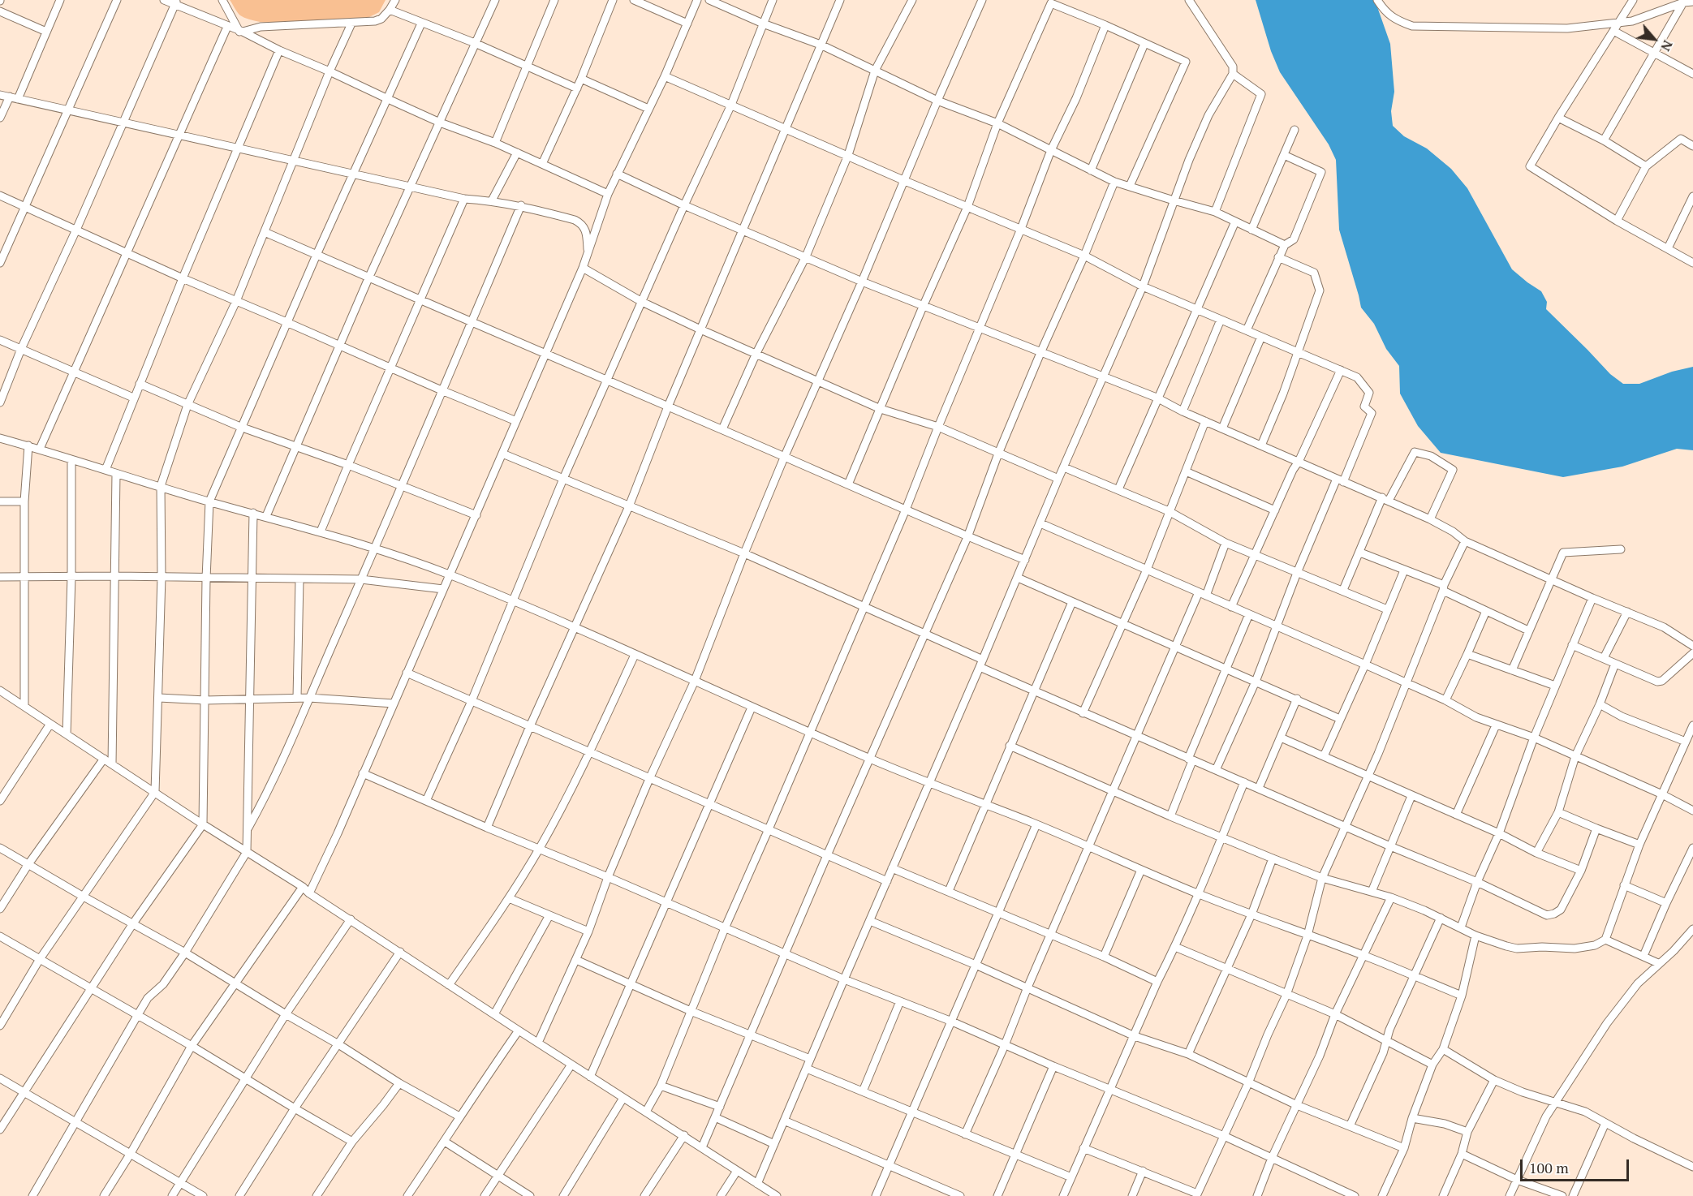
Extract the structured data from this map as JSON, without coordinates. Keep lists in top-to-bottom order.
{
  "scale_bar": "100 m",
  "north": "bottom right"
}
